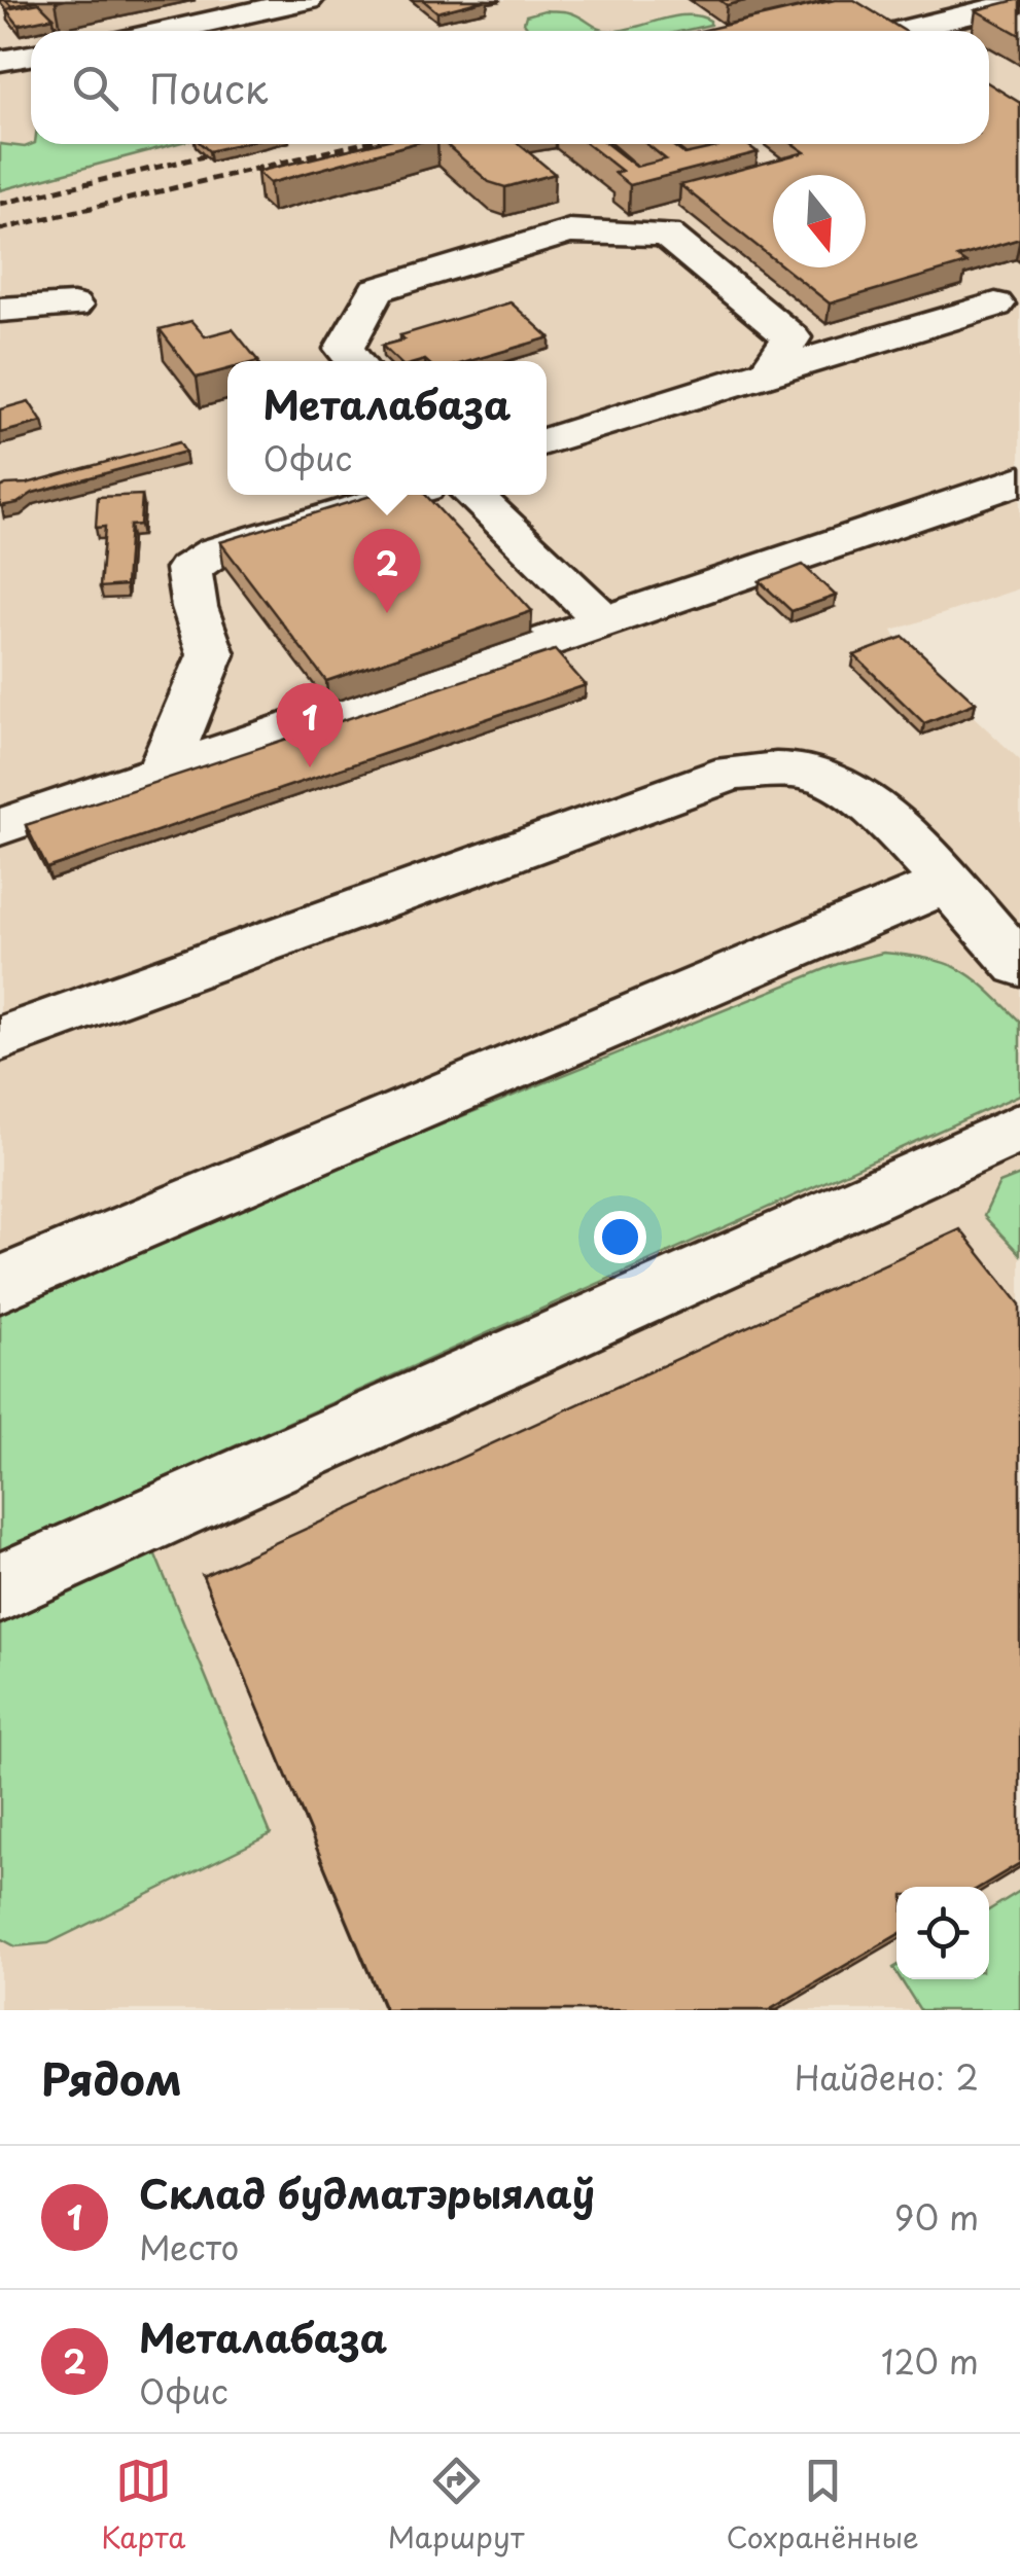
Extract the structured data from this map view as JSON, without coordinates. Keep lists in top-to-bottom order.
{
  "north": "bottom",
  "page": {
    "search": "Поиск",
    "popup": ["Металабаза", "Офис"],
    "pins": ["2", "1"],
    "heading": ["Рядом", "Найдено: 2"],
    "list": [
      {
        "mark": "1",
        "name": "Склад будматэрыялаў",
        "note": "Место",
        "value": "90 m"
      },
      {
        "mark": "2",
        "name": "Металабаза",
        "note": "Офис",
        "value": "120 m"
      }
    ],
    "nav": ["Карта", "Маршрут", "Сохранённые"]
  }
}
